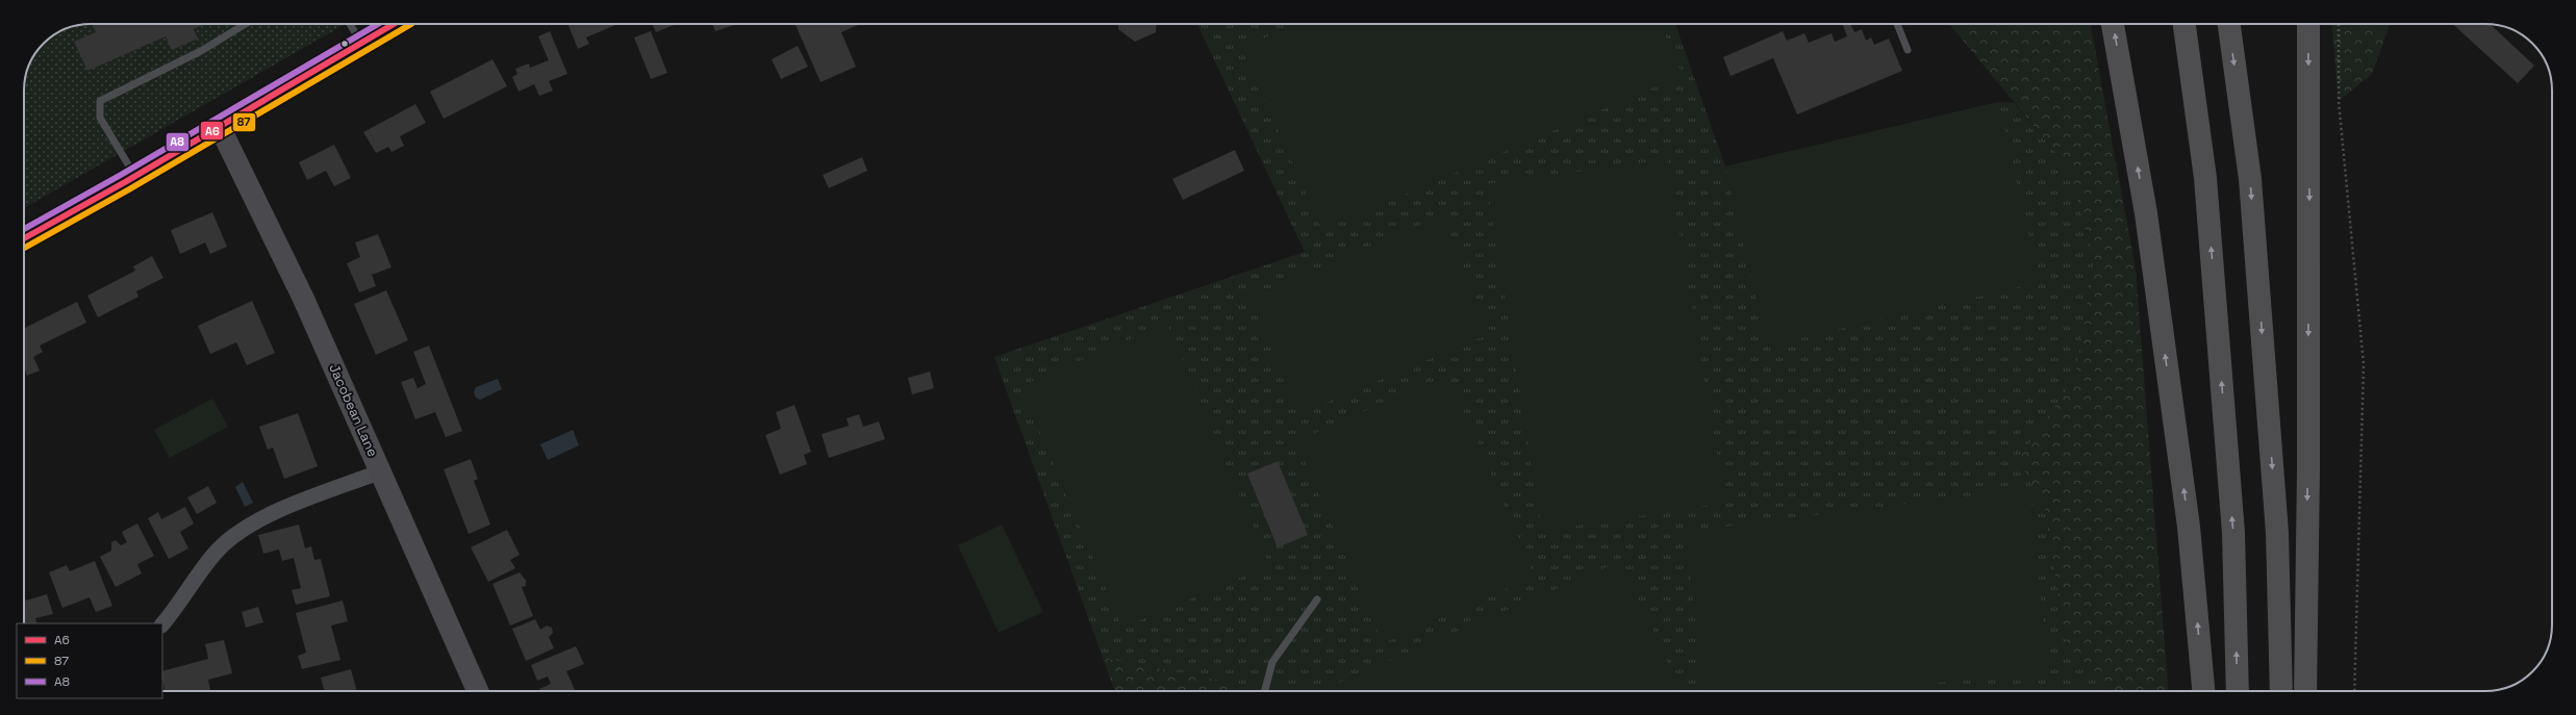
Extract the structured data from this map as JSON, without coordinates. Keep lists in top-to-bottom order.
{
  "streets": {
    "street": ["Jacobean Lane"]
  },
  "lines": ["transit line A6", "transit line 87", "transit line A8"],
  "legend": ["A6", "87", "A8"]
}
